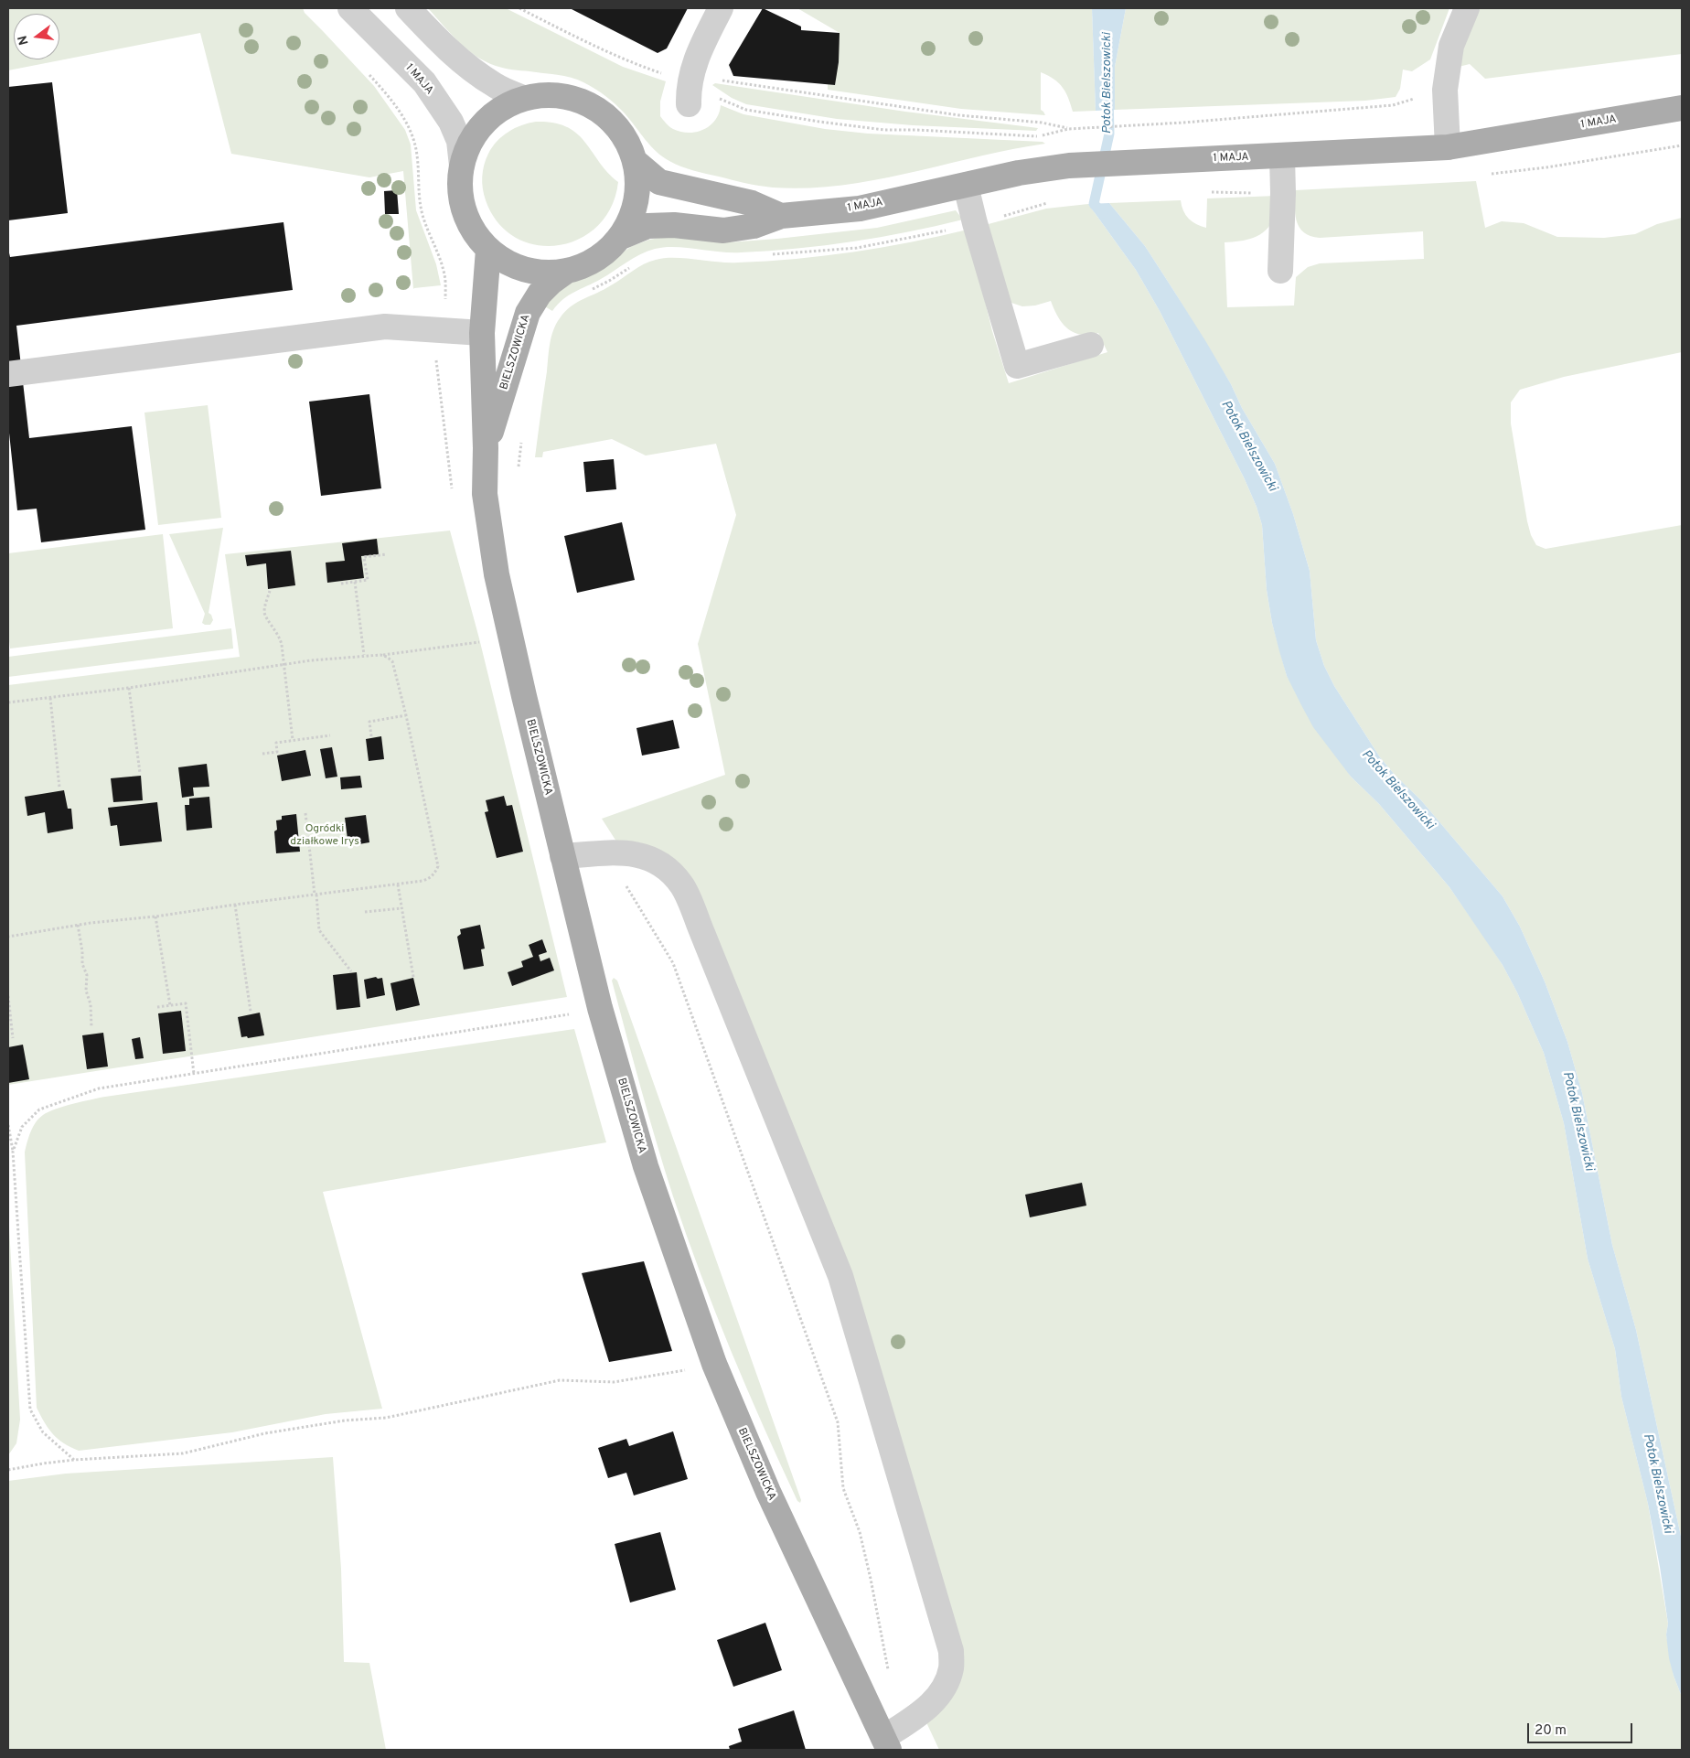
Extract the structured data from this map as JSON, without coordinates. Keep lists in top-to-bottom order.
{
  "streets": {
    "main road": ["1 MAJA", "BIELSZOWICKA"]
  },
  "water": ["Potok Bielszowicki"],
  "parks": ["Ogródki działkowe Irys"],
  "scale_bar": "20 m",
  "north": "left"
}
